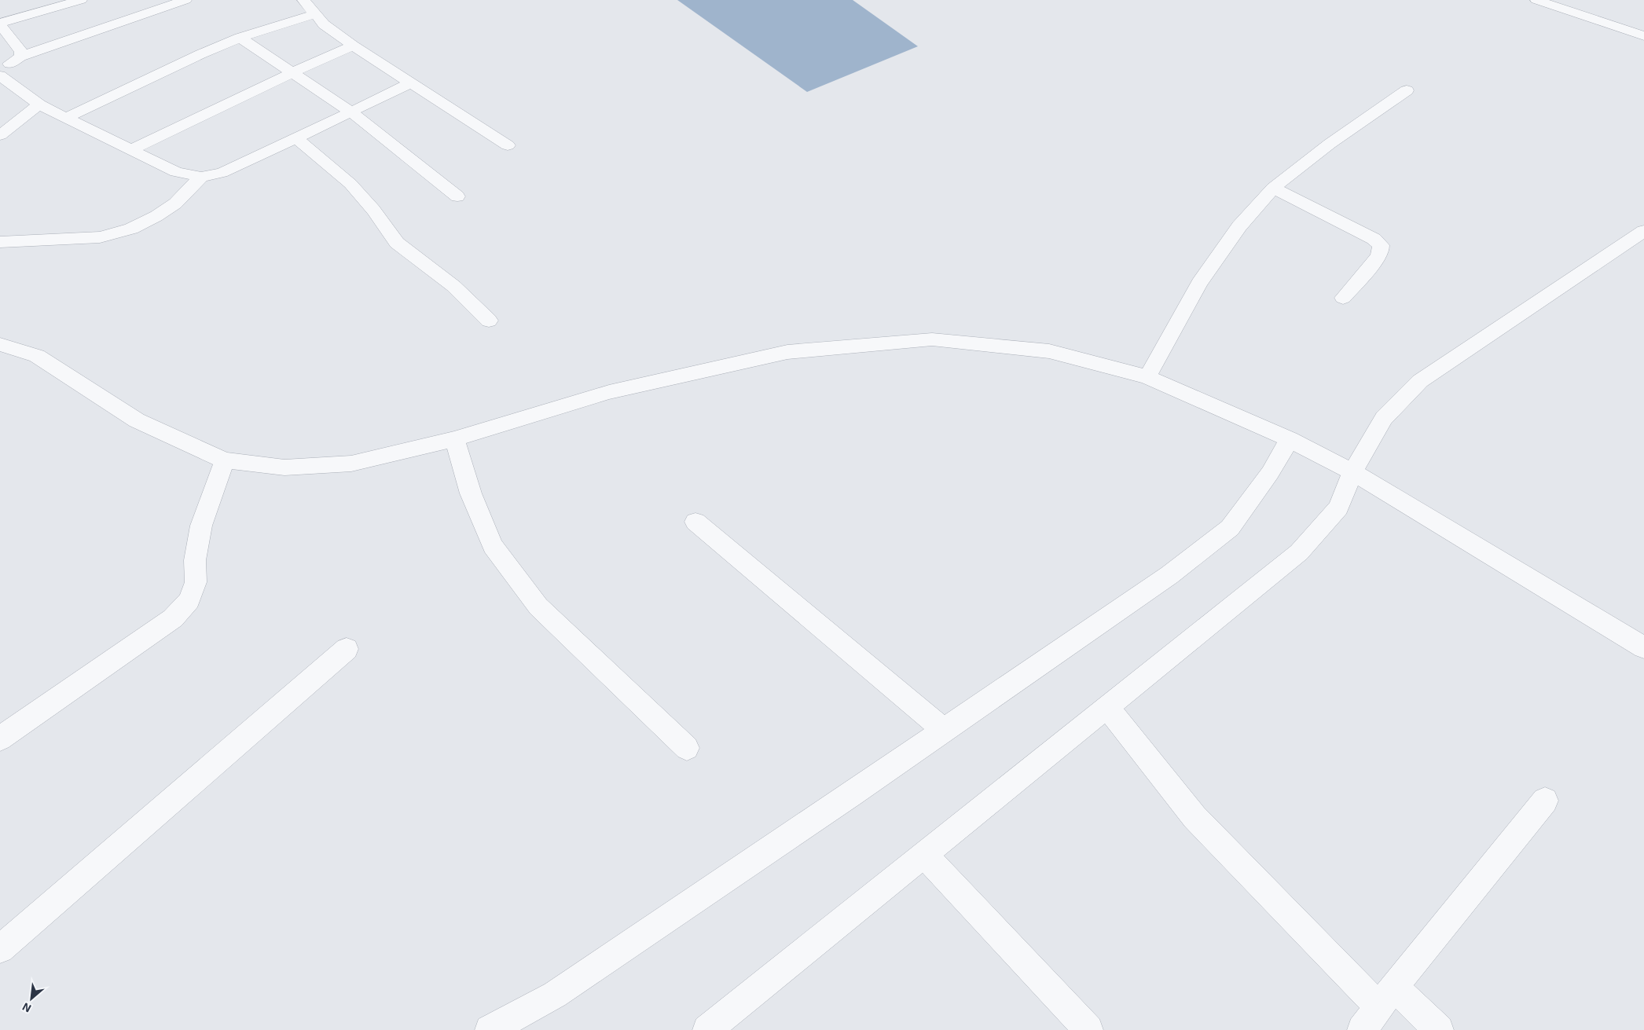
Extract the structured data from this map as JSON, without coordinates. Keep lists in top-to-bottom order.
{
  "north": "bottom left"
}
